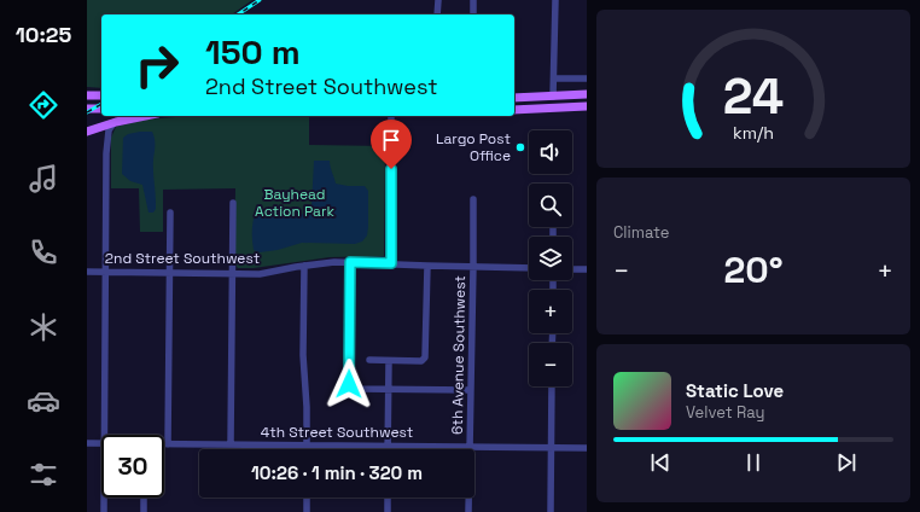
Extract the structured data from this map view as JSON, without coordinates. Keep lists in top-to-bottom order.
{
  "streets": {
    "street": ["2nd Street Southwest", "6th Avenue Southwest", "4th Street Southwest"]
  },
  "crossings": [
    ["2nd Street Southwest", "6th Avenue Southwest"],
    ["6th Avenue Southwest", "4th Street Southwest"]
  ],
  "parks": ["Bayhead Action Park"],
  "places": ["Largo Post Office"],
  "page": {
    "tabs": "10:25",
    "turn": ["150 m", "2nd Street Southwest"],
    "map_buttons": ["+", "−"],
    "tile": "Climate",
    "heat": ["−", "20°", "+"],
    "song": ["Static Love", "Velvet Ray"],
    "limit": "30",
    "trip": "10:26 · 1 min · 320 m",
    "gauge": ["24", "km/h"]
  }
}
